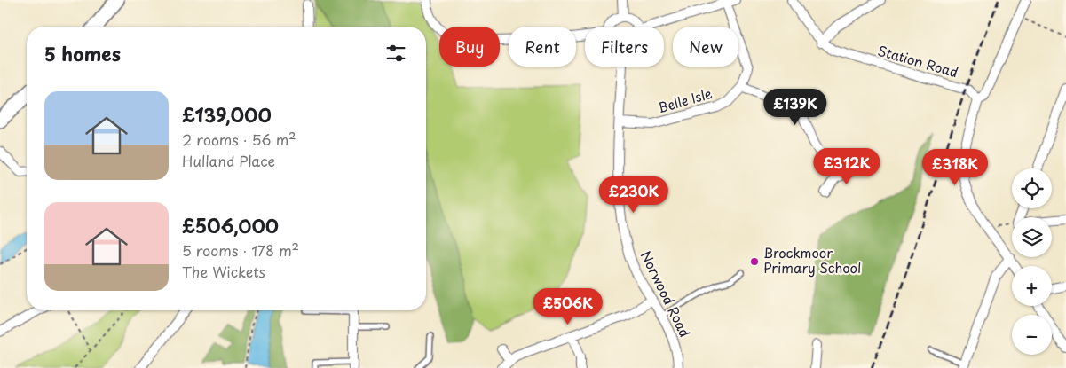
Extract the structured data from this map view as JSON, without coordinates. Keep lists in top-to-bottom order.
{
  "streets": {
    "street": ["Station Road", "Belle Isle", "Norwood Road"]
  },
  "crossings": [
    ["Belle Isle", "Norwood Road"]
  ],
  "places": ["Brockmoor Primary School"],
  "page": {
    "chip": [
      "Buy",
      "Rent",
      "Filters",
      "New"
    ],
    "heading": "5 homes",
    "list": [
      {
        "name": "£139,000",
        "note": "2 rooms · 56 m² · Hulland Place"
      },
      {
        "name": "£506,000",
        "note": "5 rooms · 178 m² · The Wickets"
      }
    ],
    "price": [
      "£139K",
      "£312K",
      "£318K",
      "£230K",
      "£506K"
    ],
    "map_buttons": ["+", "−"]
  }
}
